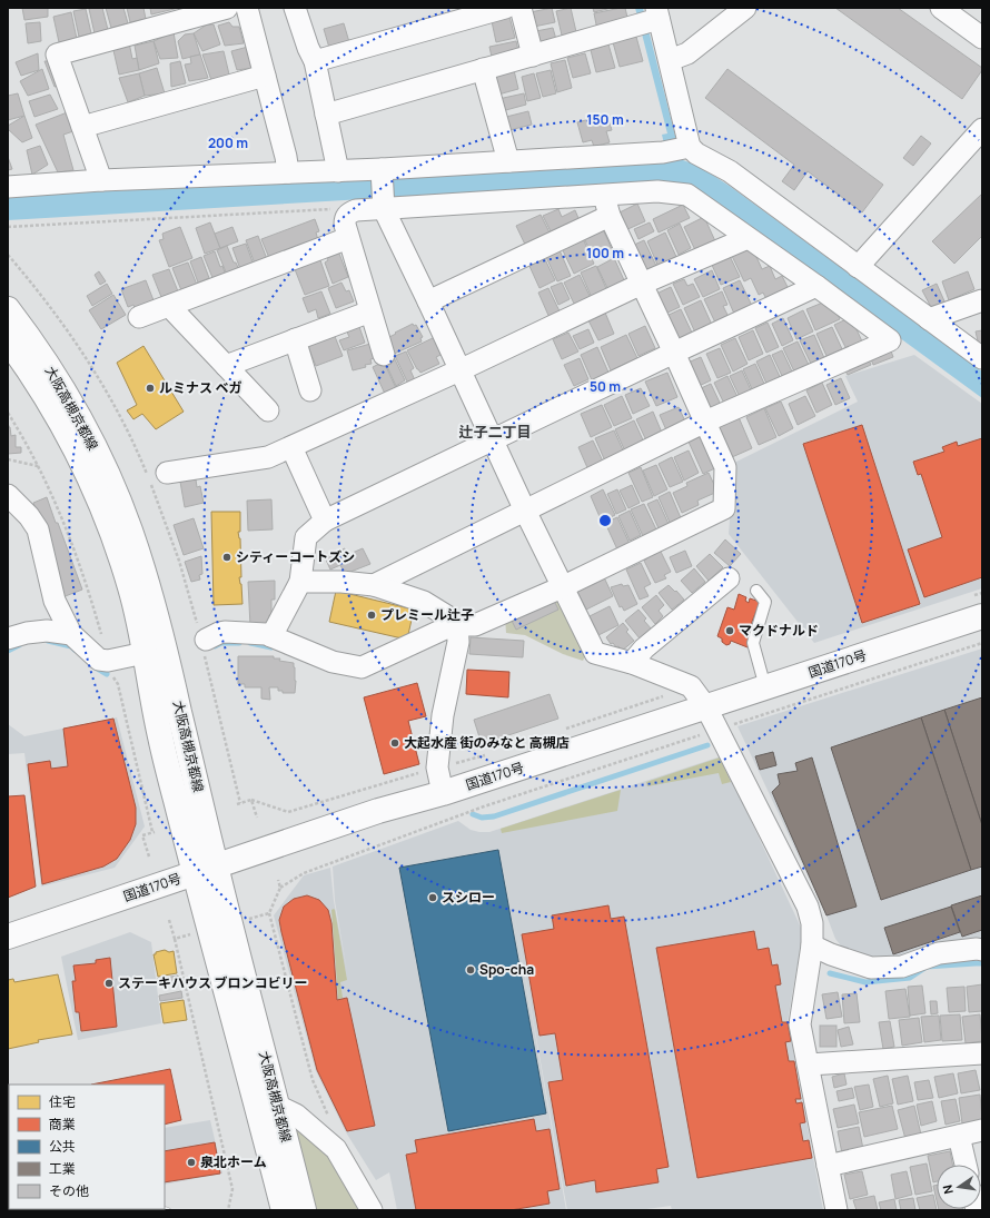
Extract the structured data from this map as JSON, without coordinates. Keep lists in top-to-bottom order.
{
  "streets": {
    "main road": ["大阪高槻京都線", "国道170号"]
  },
  "crossings": [
    ["大阪高槻京都線", "国道170号"]
  ],
  "districts": ["辻子二丁目"],
  "places": [
    "ルミナス ベガ",
    "シティーコートズシ",
    "プレミール辻子",
    "マクドナルド",
    "大起水産 街のみなと 高槻店",
    "スシロー",
    "Spo-cha",
    "ステーキハウス ブロンコビリー",
    "泉北ホーム"
  ],
  "legend": [
    "住宅",
    "商業",
    "公共",
    "工業",
    "その他"
  ],
  "north": "left",
  "rings": [
    "150 m",
    "200 m",
    "100 m",
    "50 m"
  ]
}
